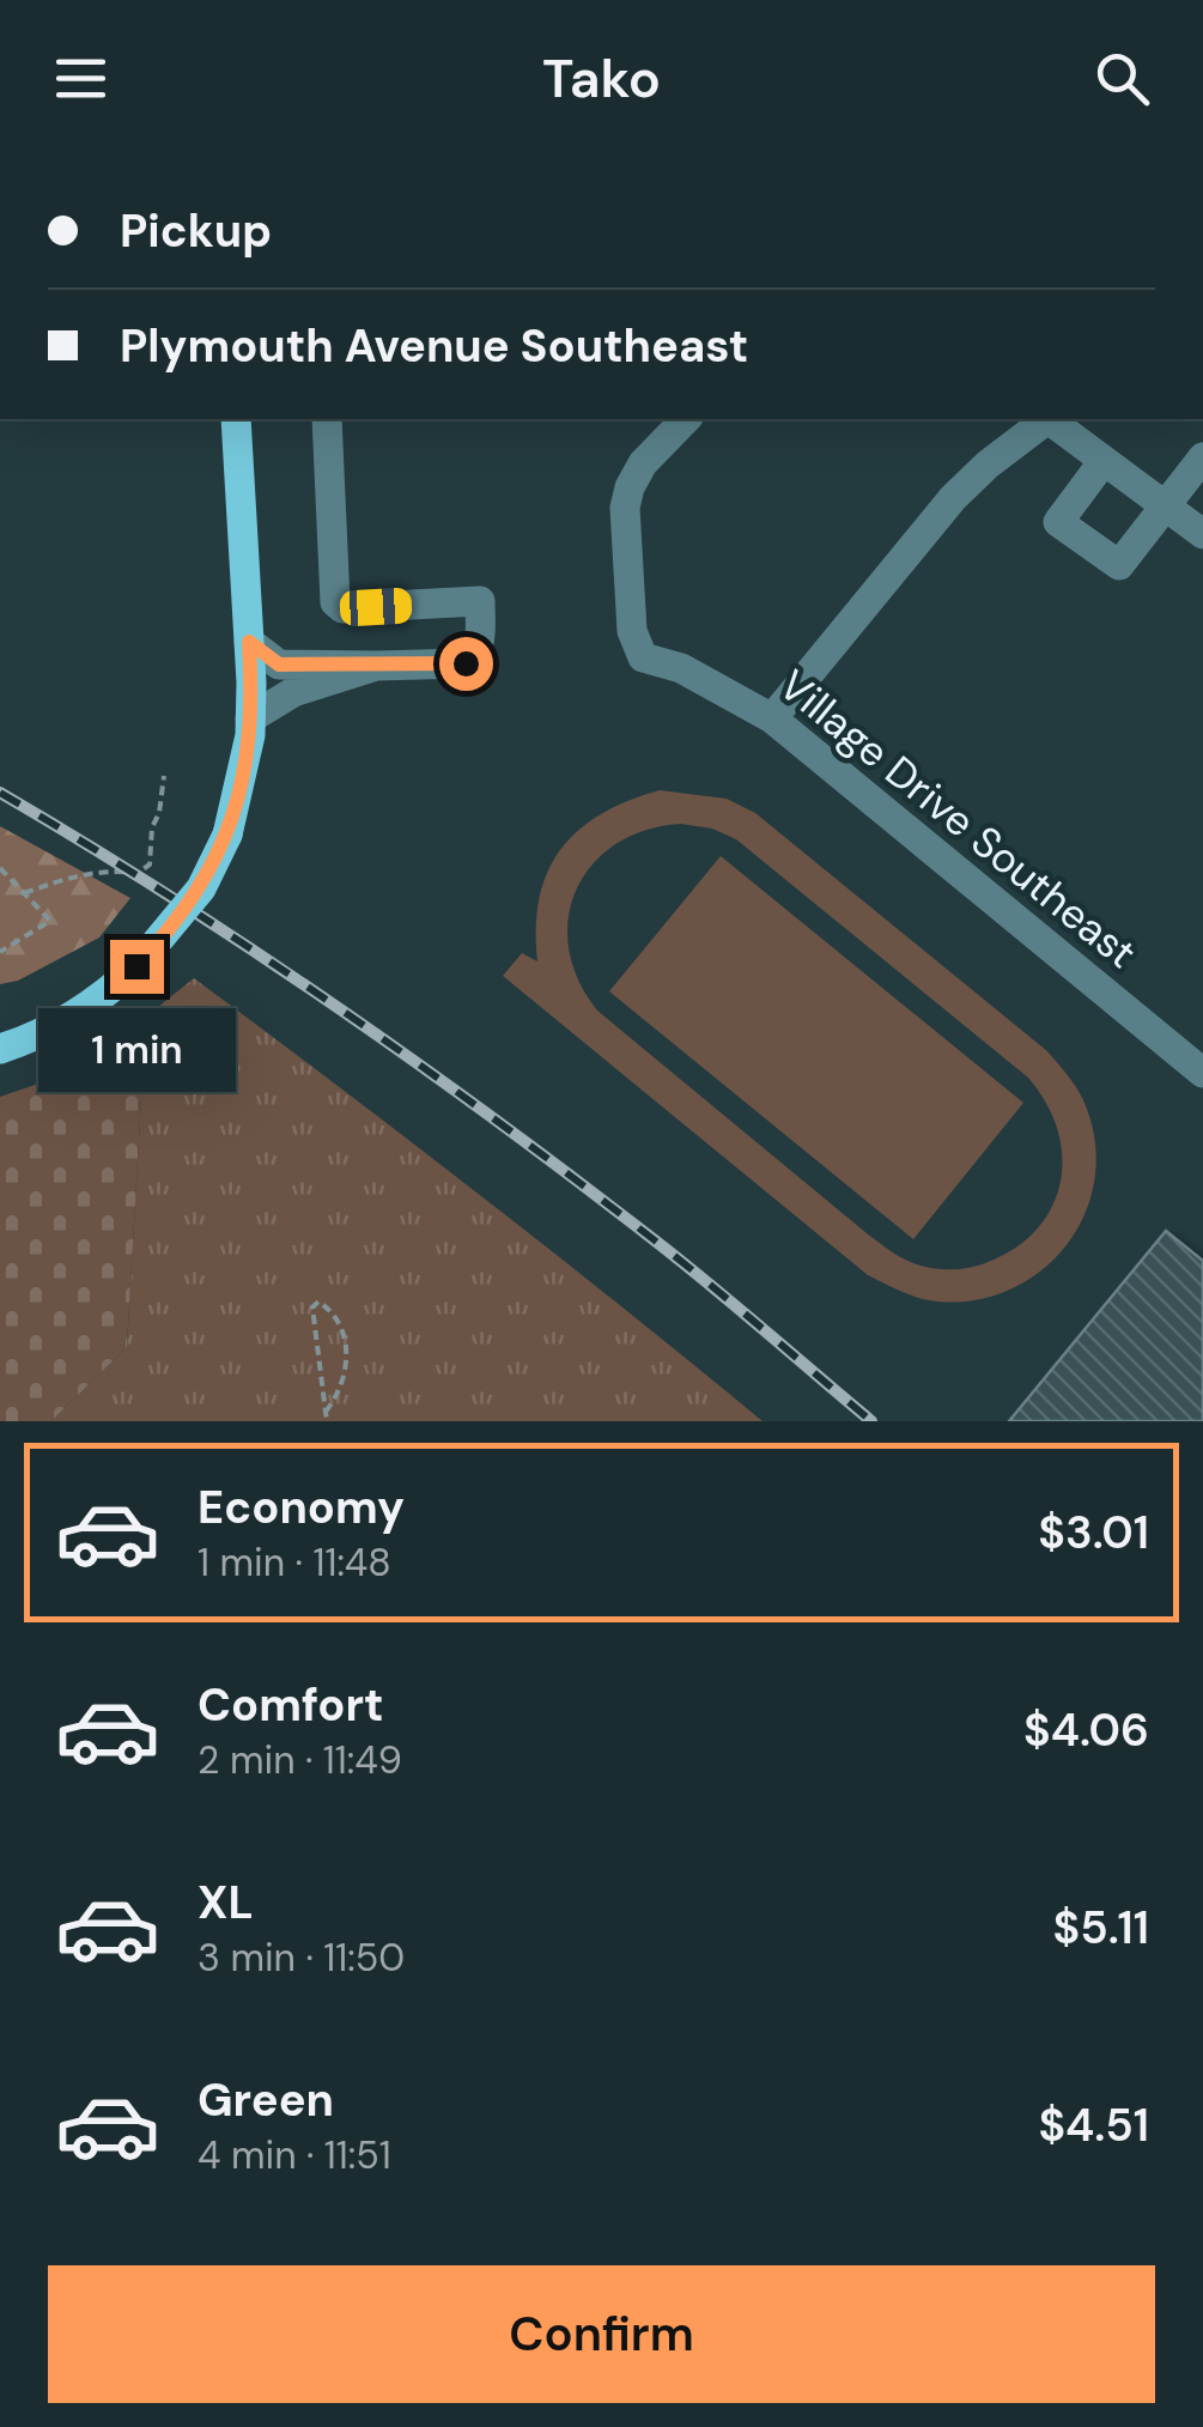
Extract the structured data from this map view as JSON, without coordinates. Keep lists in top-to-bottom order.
{
  "streets": {
    "street": ["Village Drive Southeast"]
  },
  "page": {
    "header": "Tako",
    "banner": ["Pickup", "Plymouth Avenue Southeast"],
    "bubble": "1 min",
    "list": [
      {
        "name": "Economy",
        "note": "1 min · 11:48",
        "value": "$3.01"
      },
      {
        "name": "Comfort",
        "note": "2 min · 11:49",
        "value": "$4.06"
      },
      {
        "name": "XL",
        "note": "3 min · 11:50",
        "value": "$5.11"
      },
      {
        "name": "Green",
        "note": "4 min · 11:51",
        "value": "$4.51"
      }
    ],
    "buttons": "Confirm"
  }
}
